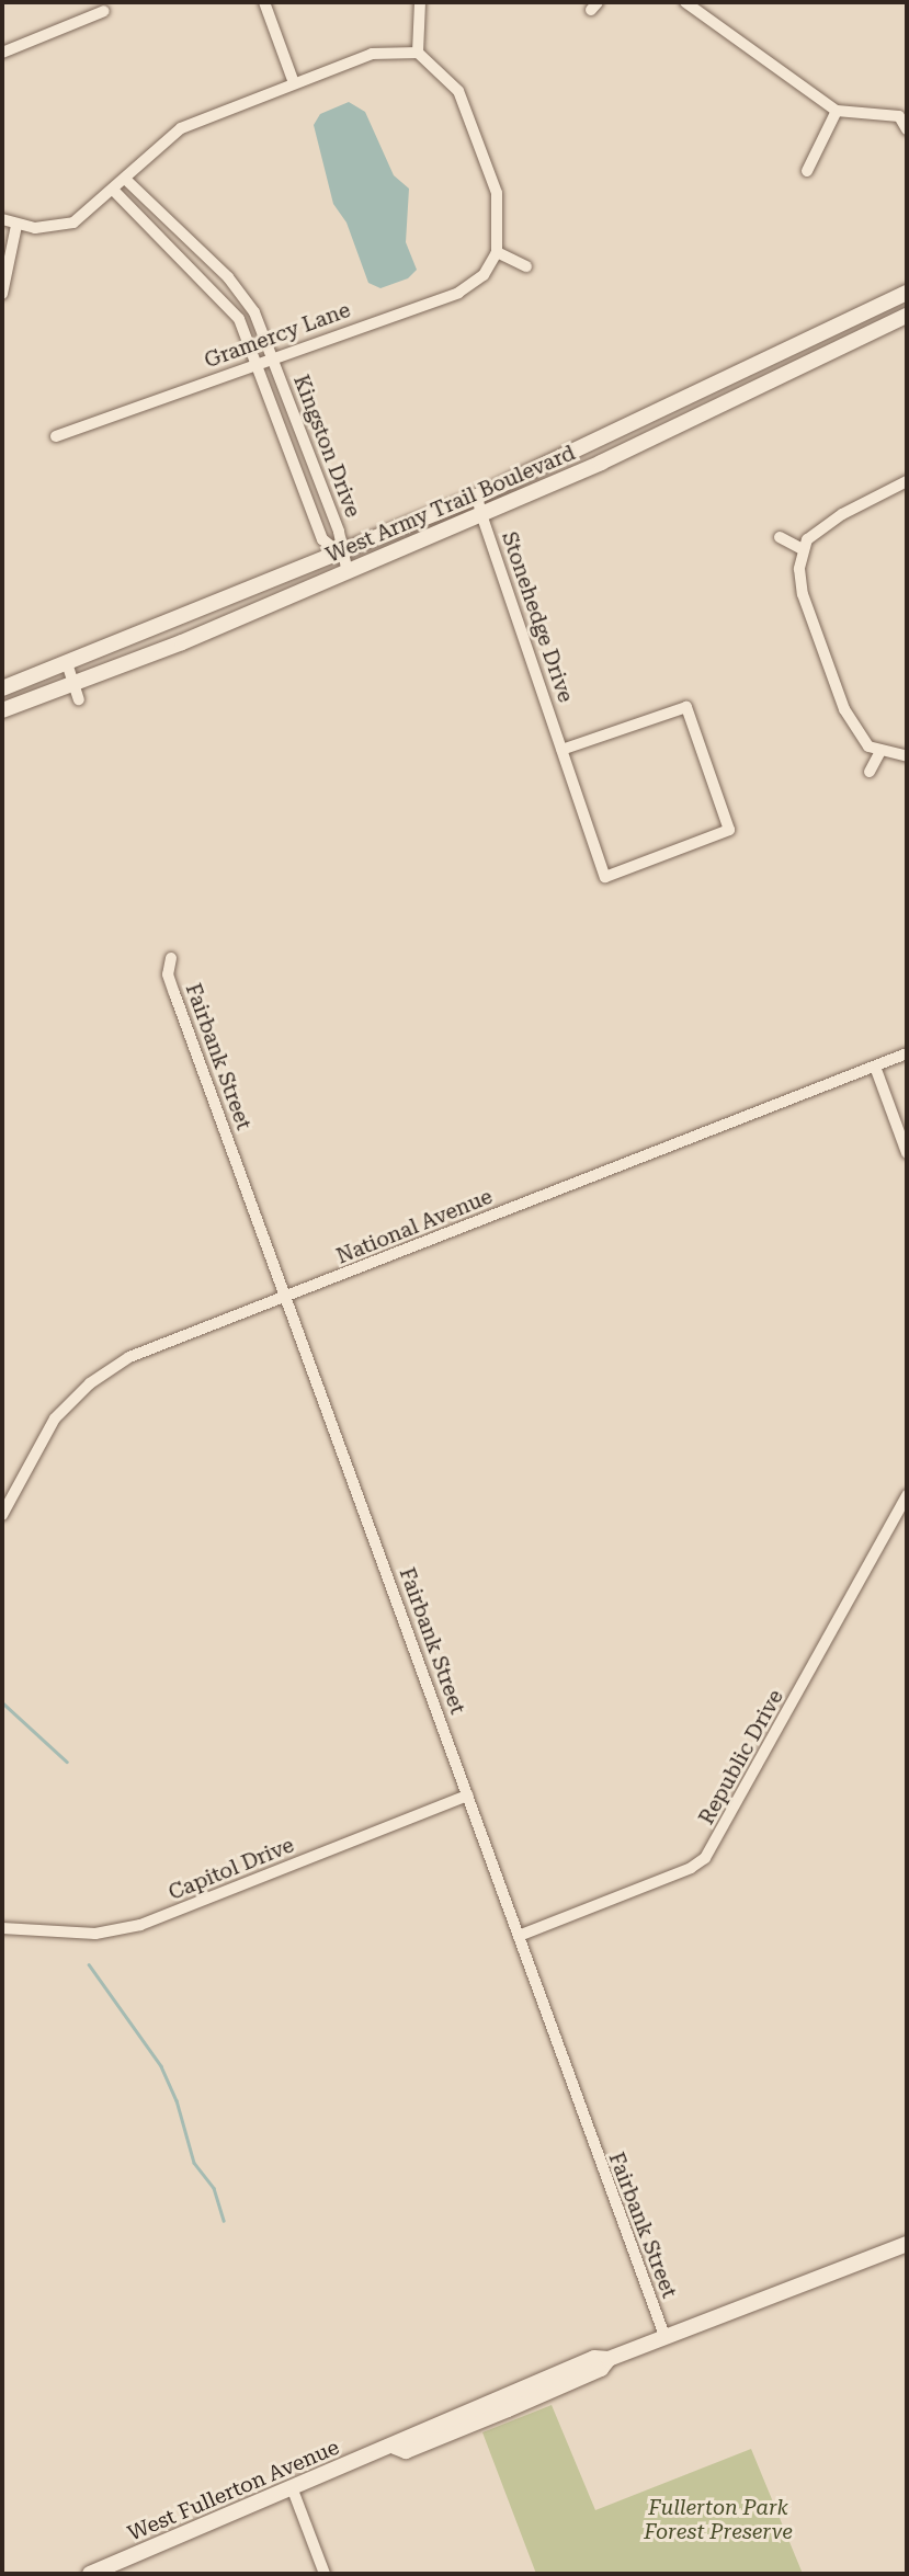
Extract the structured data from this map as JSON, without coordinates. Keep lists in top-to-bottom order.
{
  "streets": {
    "main road": ["West Army Trail Boulevard", "West Fullerton Avenue"],
    "street": [
      "Gramercy Lane",
      "Kingston Drive",
      "Stonehedge Drive",
      "Fairbank Street",
      "National Avenue",
      "Republic Drive",
      "Capitol Drive"
    ]
  },
  "crossings": [
    ["Gramercy Lane", "Kingston Drive"],
    ["Kingston Drive", "West Army Trail Boulevard"],
    ["West Army Trail Boulevard", "Stonehedge Drive"],
    ["Fairbank Street", "National Avenue"],
    ["Fairbank Street", "Republic Drive"],
    ["Fairbank Street", "Capitol Drive"],
    ["Fairbank Street", "West Fullerton Avenue"]
  ],
  "parks": ["Fullerton Park Forest Preserve"]
}
